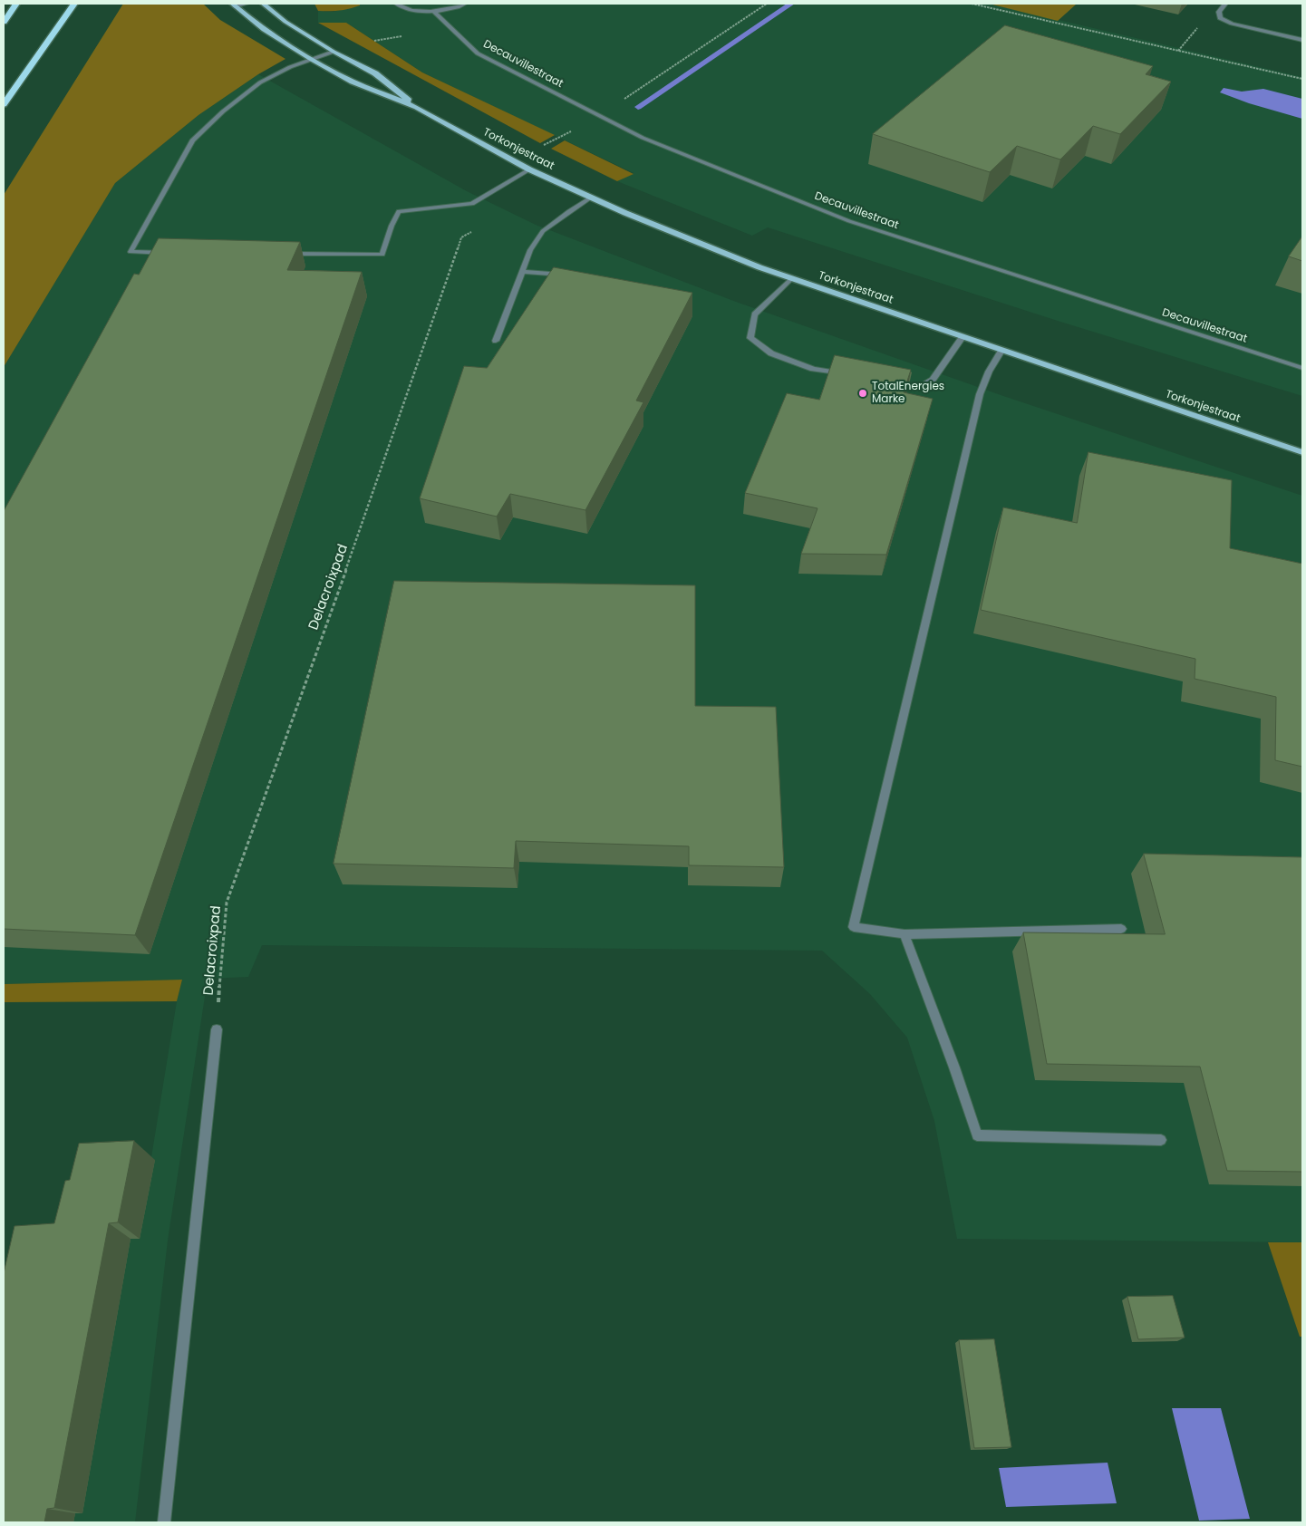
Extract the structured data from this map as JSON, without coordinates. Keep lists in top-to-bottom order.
{
  "streets": {
    "main road": ["Torkonjestraat"],
    "street": ["Decauvillestraat"],
    "path": ["Delacroixpad"]
  },
  "places": ["TotalEnergies Marke"]
}
